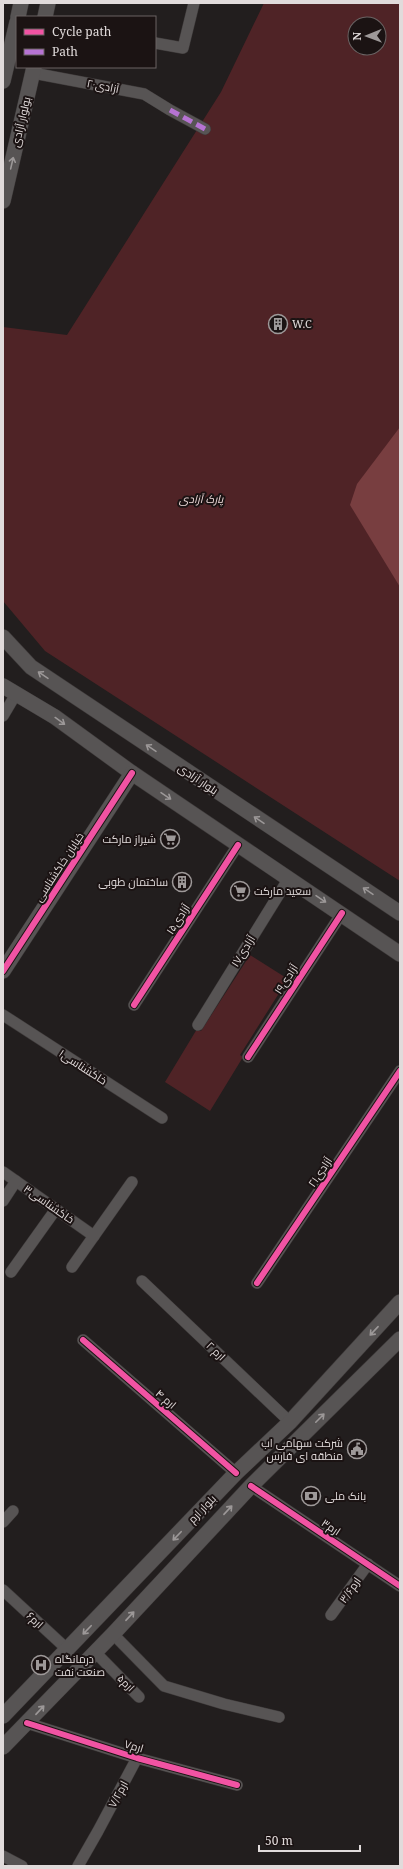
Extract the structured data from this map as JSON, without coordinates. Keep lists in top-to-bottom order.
{
  "streets": {
    "main road": [
      "بولوار آزادی",
      "بلوار آزادی",
      "خیابان خاکشناسی",
      "بلوار ارم"
    ],
    "street": [
      "آزادی۲۰",
      "آزادی۱۵",
      "آزادی۱۷",
      "آزادی۱۹",
      "خاکشناسی۱",
      "آزادی۲۱",
      "خاکشناسی۳",
      "ارم ۲",
      "ارم ۴",
      "ارم۳",
      "۳/۶ارم",
      "ارم۶",
      "ارم۵",
      "ارم۷",
      "۷/۲ارم"
    ]
  },
  "crossings": [
    ["آزادی۲۰", "بولوار آزادی"],
    ["ارم ۲", "بلوار ارم"],
    ["ارم ۴", "بلوار ارم"],
    ["بلوار ارم", "ارم۳"],
    ["بلوار ارم", "ارم۶"],
    ["بلوار ارم", "ارم۵"],
    ["بلوار ارم", "ارم۷"],
    ["ارم۳", "۳/۶ارم"],
    ["ارم۷", "۷/۲ارم"]
  ],
  "one_way": ["بولوار آزادی"],
  "parks": ["پارک آزادی"],
  "places": {
    "building": ["W.C", "ساختمان طوبی"],
    "supermarket": ["شیراز مارکت", "سعید مارکت"],
    "public building": ["شرکت سهامی اب منطقه ای فارس"],
    "bank": ["بانک ملی"],
    "hospital": ["درمانگاه صنعت نفت"]
  },
  "legend": ["Cycle path", "Path"],
  "scale_bar": "50 m",
  "north": "left"
}
